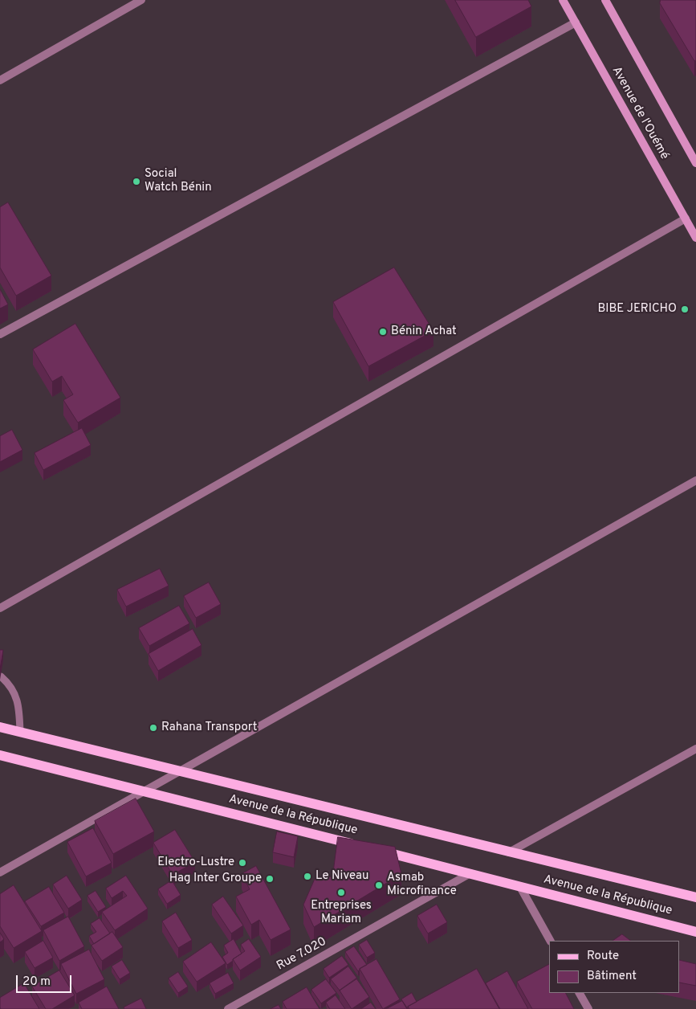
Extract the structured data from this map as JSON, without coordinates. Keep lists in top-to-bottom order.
{
  "streets": {
    "main road": ["Avenue de l'Ouémé", "Avenue de la République"],
    "street": ["Rue 7.020"]
  },
  "crossings": [
    ["Avenue de la République", "Rue 7.020"]
  ],
  "places": [
    "Social Watch Bénin",
    "BIBE JERICHO",
    "Bénin Achat",
    "Rahana Transport",
    "Electro-Lustre",
    "Le Niveau",
    "Hag Inter Groupe",
    "Asmab Microfinance",
    "Entreprises Mariam"
  ],
  "legend": ["Route", "Bâtiment"],
  "scale_bar": "20 m"
}
